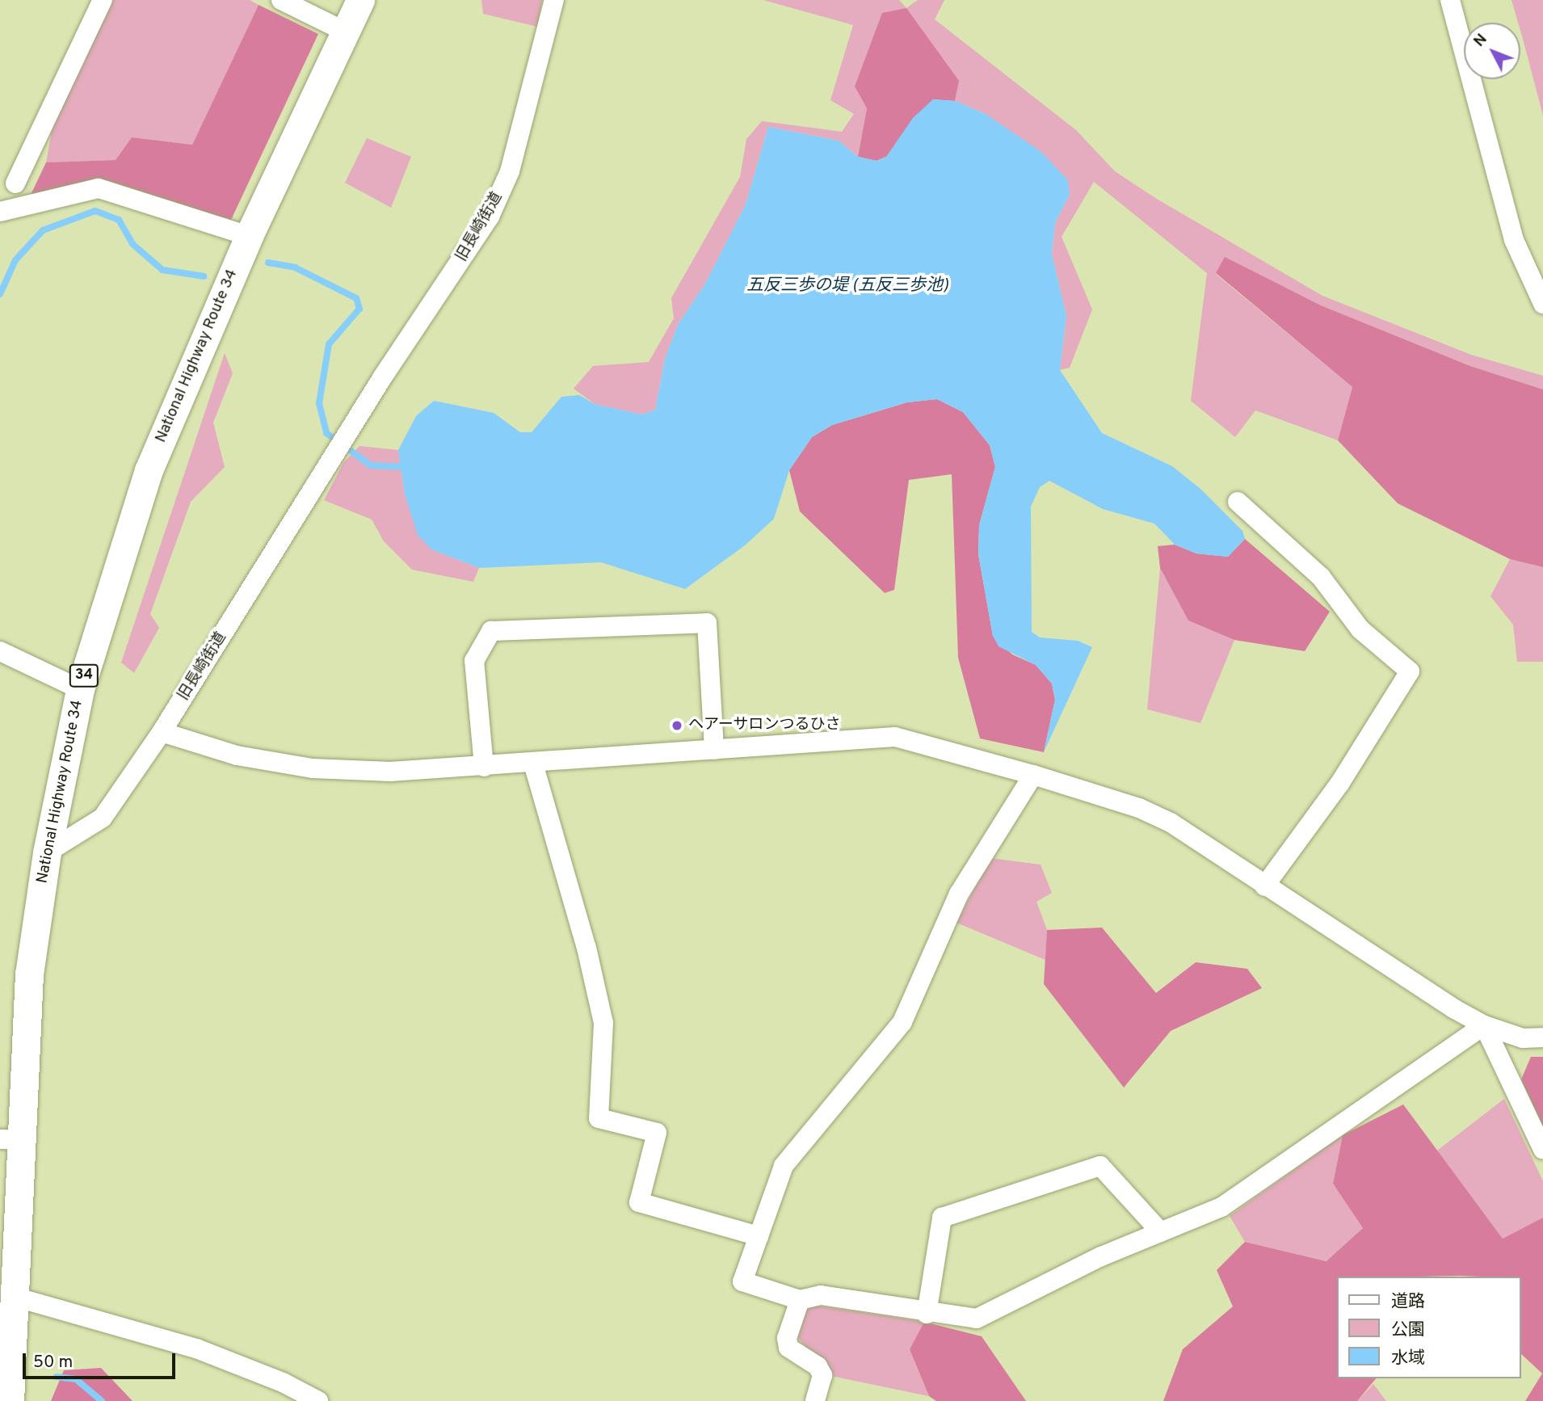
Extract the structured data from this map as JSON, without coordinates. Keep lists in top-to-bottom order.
{
  "streets": {
    "highway": ["National Highway Route 34", "34"],
    "street": ["旧長崎街道"]
  },
  "crossings": [
    ["旧長崎街道", "National Highway Route 34"]
  ],
  "water": ["五反三歩の堤 (五反三歩池)"],
  "places": ["ヘアーサロンつるひさ"],
  "legend": ["道路", "公園", "水域"],
  "scale_bar": "50 m",
  "north": "top left"
}
